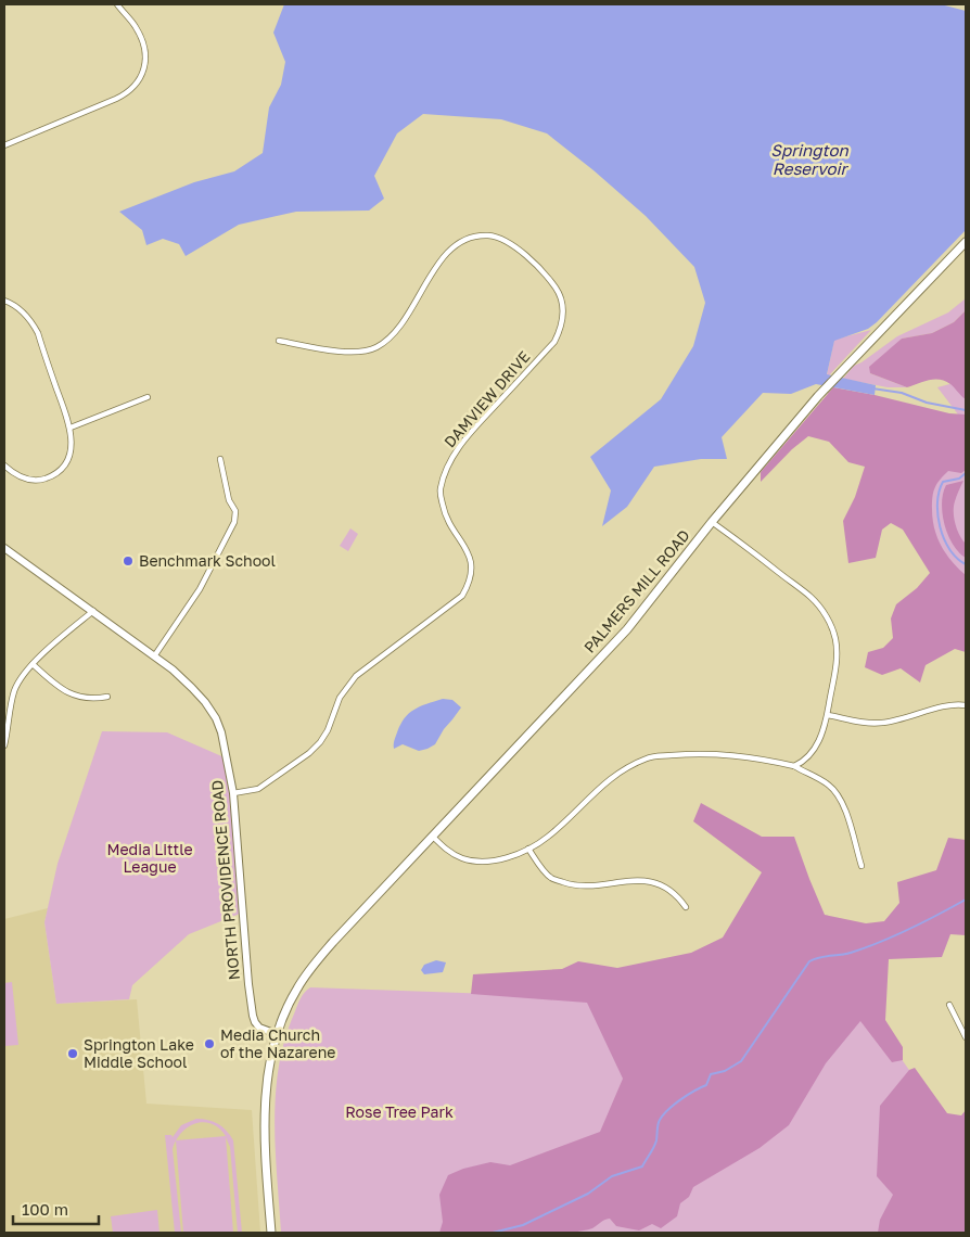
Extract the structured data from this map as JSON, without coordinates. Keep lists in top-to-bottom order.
{
  "streets": {
    "main road": ["PALMERS MILL ROAD", "NORTH PROVIDENCE ROAD"],
    "street": ["DAMVIEW DRIVE"]
  },
  "crossings": [
    ["DAMVIEW DRIVE", "NORTH PROVIDENCE ROAD"],
    ["PALMERS MILL ROAD", "NORTH PROVIDENCE ROAD"]
  ],
  "water": ["Springton Reservoir"],
  "parks": ["Media Little League", "Rose Tree Park"],
  "places": ["Benchmark School", "Media Church of the Nazarene", "Springton Lake Middle School"],
  "scale_bar": "100 m"
}
